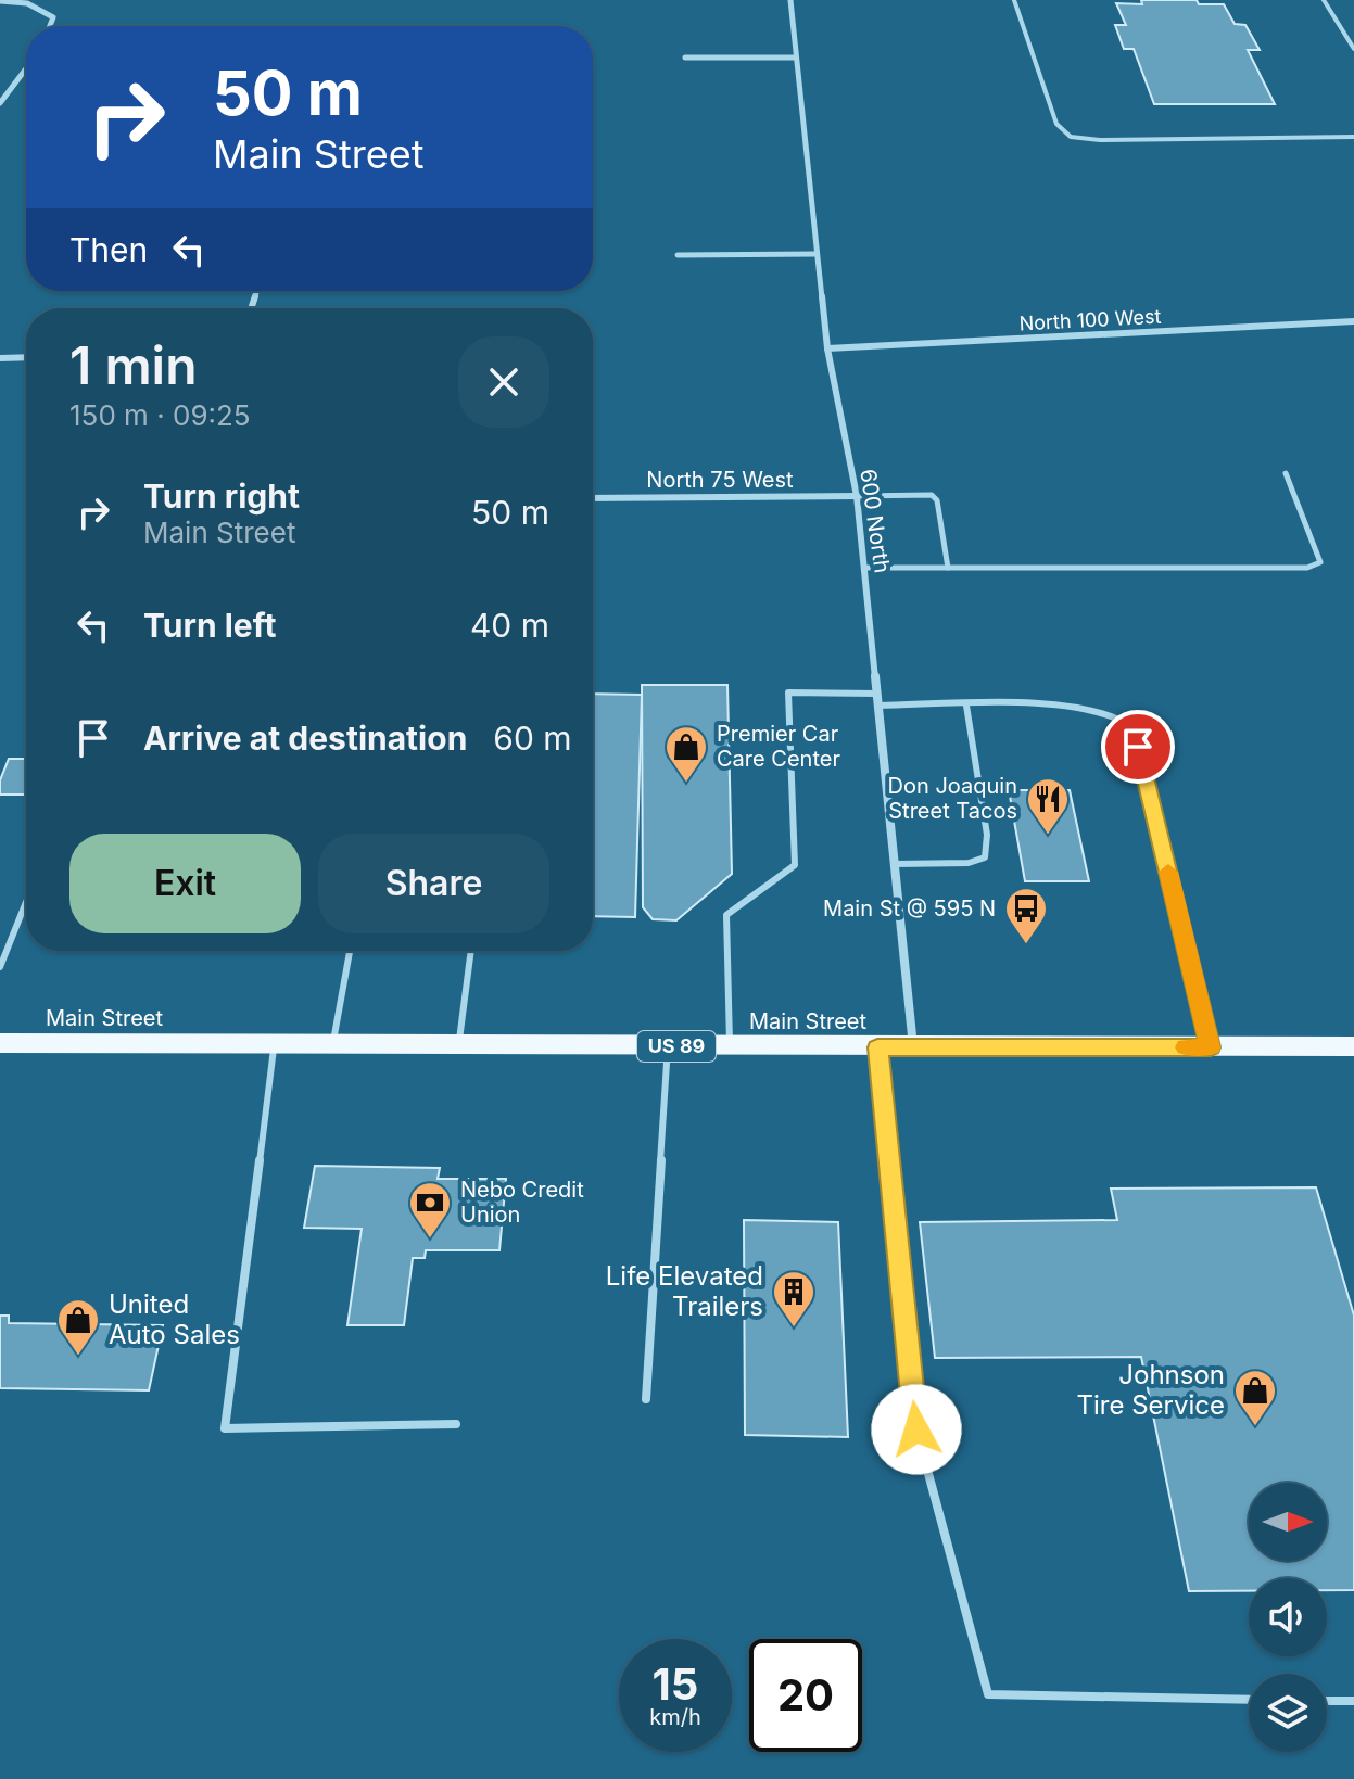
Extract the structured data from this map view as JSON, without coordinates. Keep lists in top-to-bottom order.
{
  "streets": {
    "main road": ["Main Street", "US 89"],
    "street": ["North 100 West", "North 75 West", "600 North"]
  },
  "crossings": [
    ["North 100 West", "600 North"],
    ["North 75 West", "600 North"],
    ["600 North", "Main Street"]
  ],
  "places": {
    "shop": ["Premier Car Care Center", "United Auto Sales", "Johnson Tire Service"],
    "restaurant": ["Don Joaquin Street Tacos"],
    "bus stop": ["Main St @ 595 N"],
    "bank": ["Nebo Credit Union"],
    "building": ["Life Elevated Trailers"]
  },
  "north": "right",
  "page": {
    "turn": ["50 m", "Main Street"],
    "then": "Then",
    "heading": ["1 min", "150 m · 09:25"],
    "list": [
      {
        "name": "Turn right",
        "note": "Main Street",
        "value": "50 m"
      },
      {
        "name": "Turn left",
        "value": "40 m"
      },
      {
        "name": "Arrive at destination",
        "value": "60 m"
      }
    ],
    "buttons": ["Exit", "Share"],
    "speed": "15 km/h",
    "limit": "20"
  }
}
